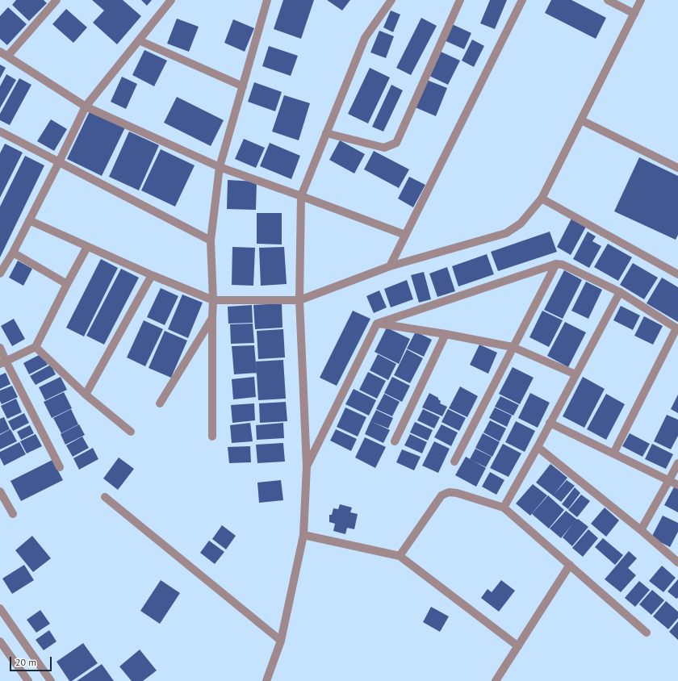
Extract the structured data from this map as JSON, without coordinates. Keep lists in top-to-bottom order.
{
  "scale_bar": "20 m"
}
